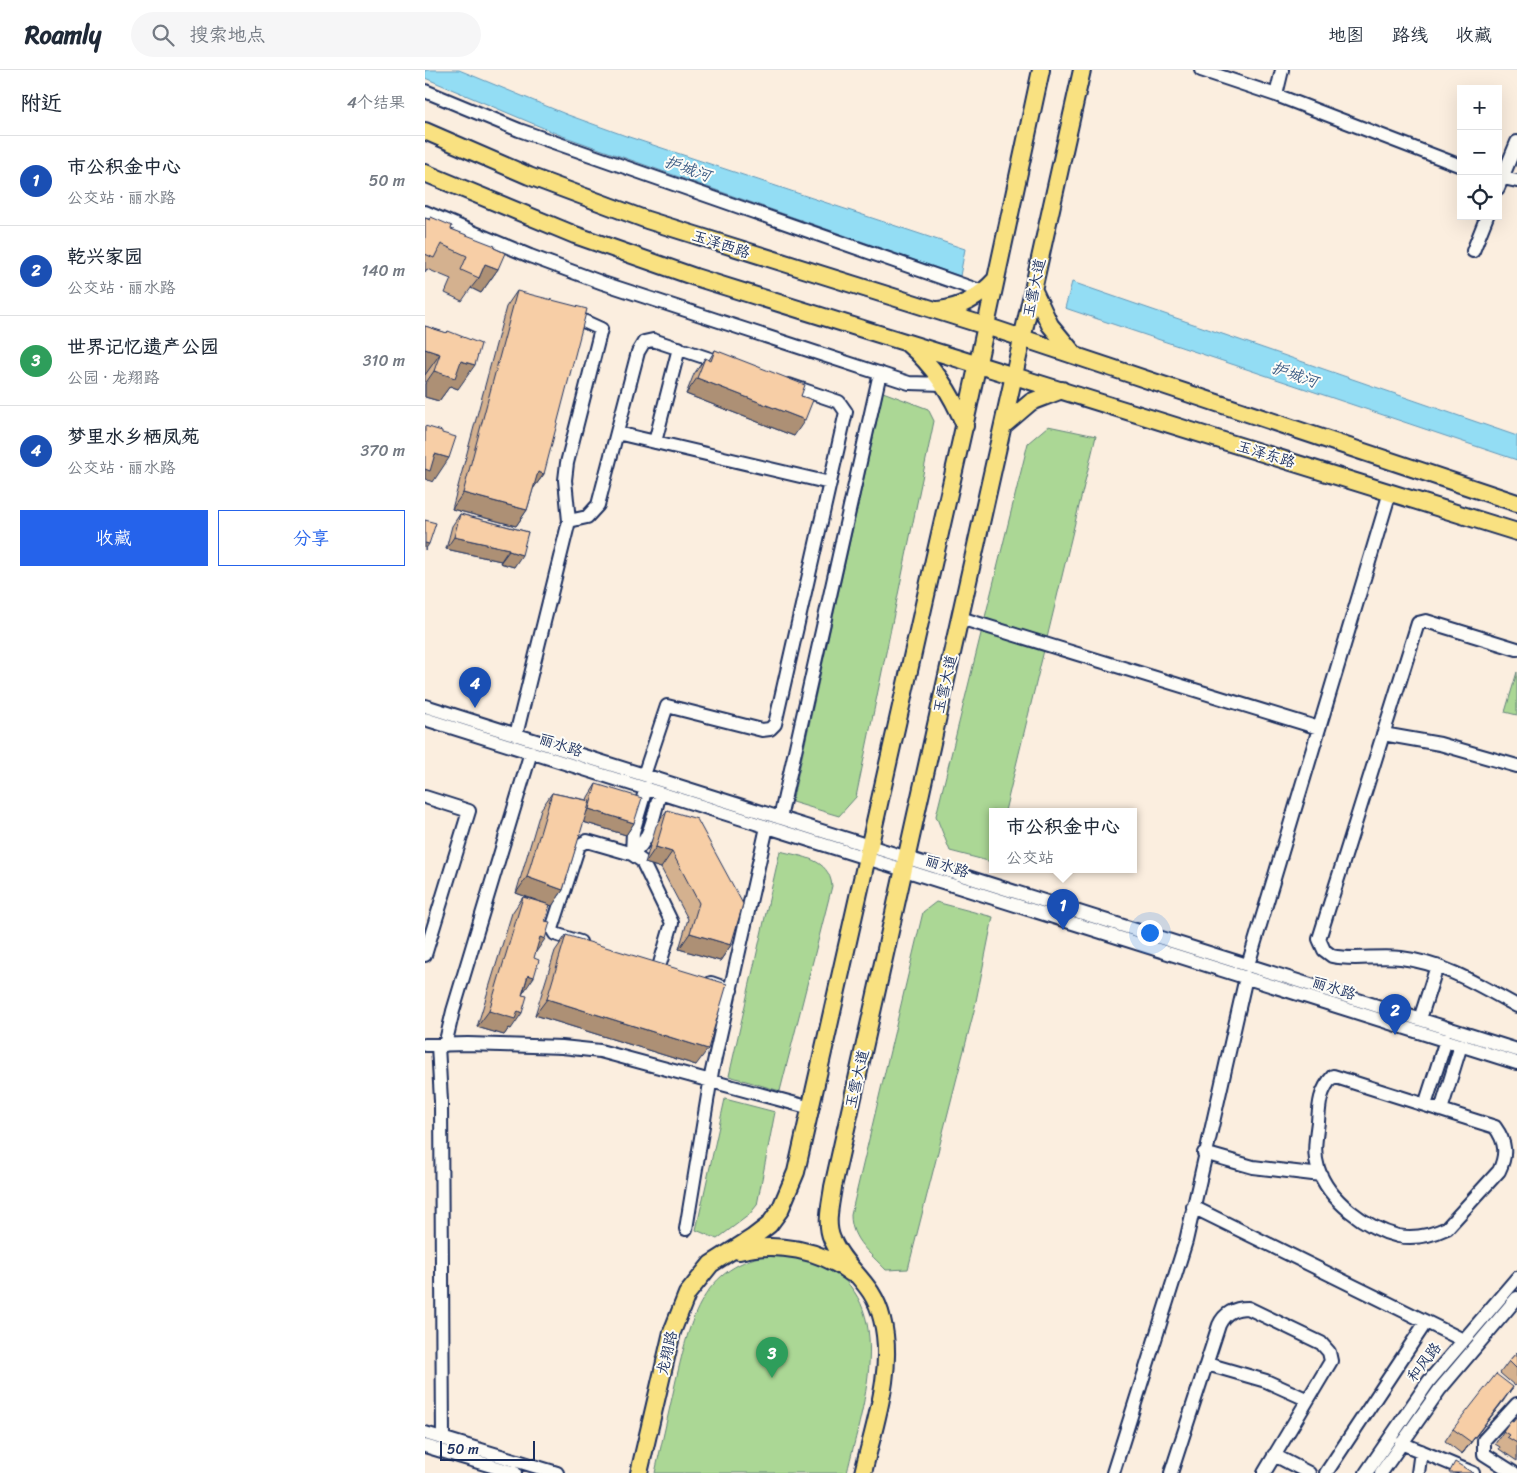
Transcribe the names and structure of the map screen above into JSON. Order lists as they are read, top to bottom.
{
  "streets": {
    "main road": [
      "玉泽西路",
      "玉雪大道",
      "玉泽东路",
      "龙翔路"
    ],
    "street": ["丽水路", "和风路"]
  },
  "crossings": [
    ["玉泽西路", "玉雪大道"],
    ["玉雪大道", "玉泽东路"],
    ["玉雪大道", "丽水路"]
  ],
  "water": ["护城河"],
  "scale_bar": "50 m",
  "page": {
    "header": "Roamly",
    "search": "搜索地点",
    "nav": ["地图", "路线", "收藏"],
    "heading": ["附近", "4个结果"],
    "map_buttons": ["+", "−"],
    "list": [
      {
        "mark": "1",
        "name": "市公积金中心",
        "note": "公交站 · 丽水路",
        "value": "50 m"
      },
      {
        "mark": "2",
        "name": "乾兴家园",
        "note": "公交站 · 丽水路",
        "value": "140 m"
      },
      {
        "mark": "3",
        "name": "世界记忆遗产公园",
        "note": "公园 · 龙翔路",
        "value": "310 m"
      },
      {
        "mark": "4",
        "name": "梦里水乡栖凤苑",
        "note": "公交站 · 丽水路",
        "value": "370 m"
      }
    ],
    "buttons": ["收藏", "分享"],
    "pins": [
      "4",
      "1",
      "2",
      "3"
    ],
    "popup": ["市公积金中心", "公交站"],
    "scale": "50 m"
  }
}
